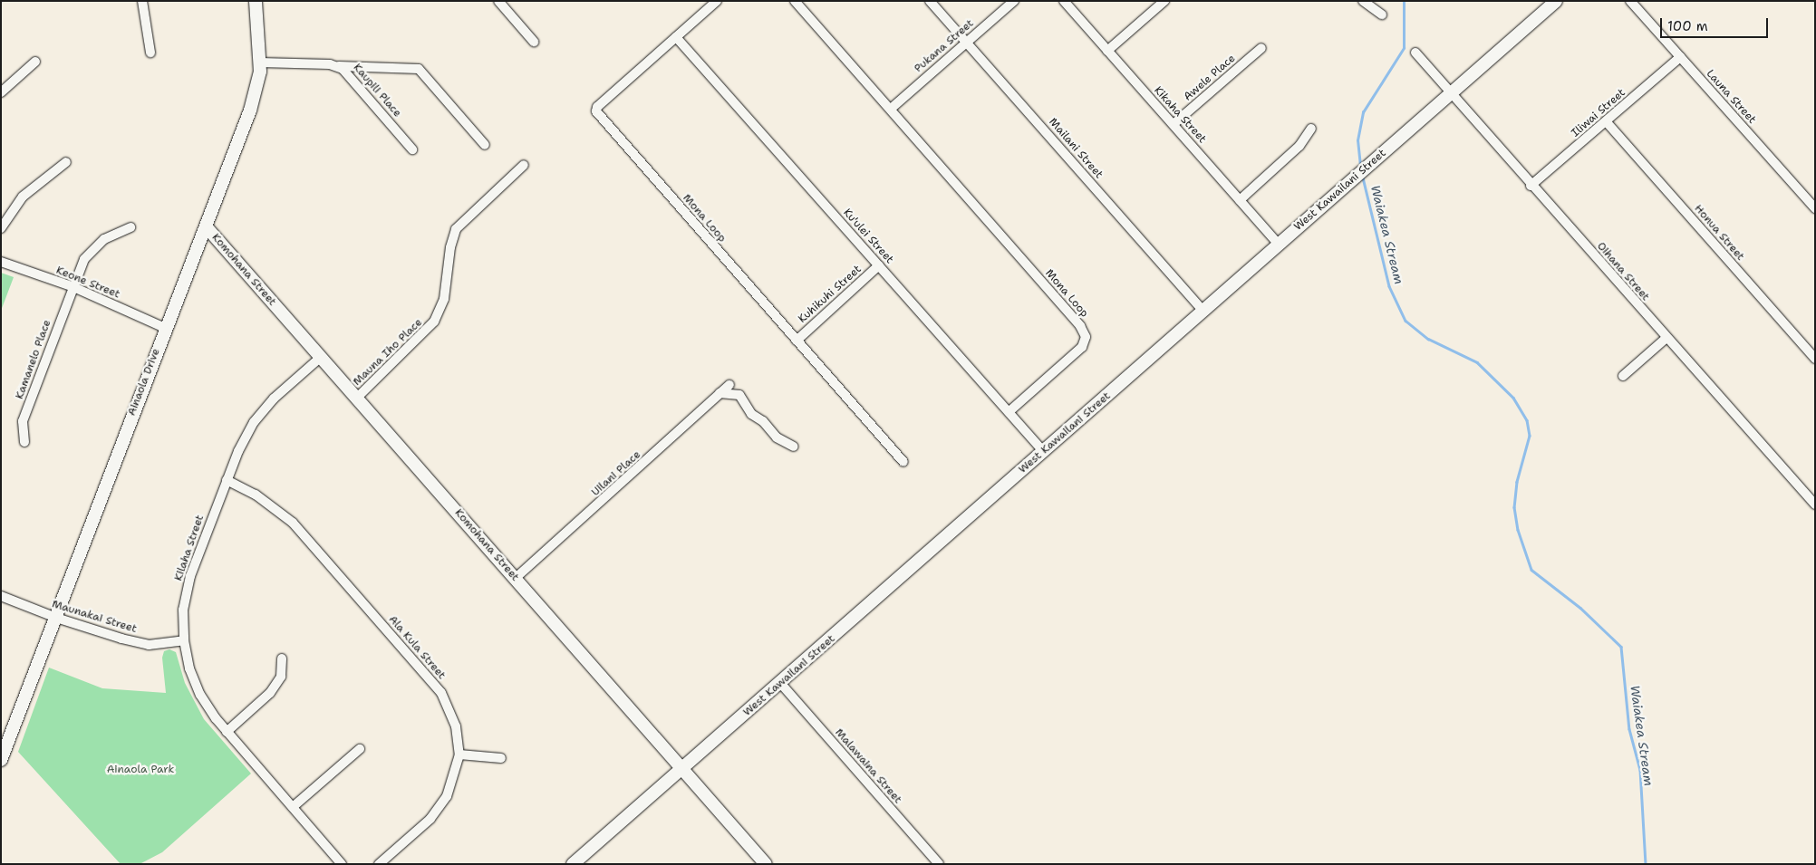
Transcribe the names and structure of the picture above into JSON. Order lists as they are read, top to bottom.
{
  "streets": {
    "street": [
      "Pukana Street",
      "Awele Place",
      "Kaupili Place",
      "Launa Street",
      "Iliwai Street",
      "Kikaha Street",
      "Mailani Street",
      "West Kawailani Street",
      "Mona Loop",
      "Honua Street",
      "Ku'ulei Street",
      "Komohana Street",
      "Oihana Street",
      "Keone Street",
      "Kuhikuhi Street",
      "Mauna Iho Place",
      "Kamanelo Place",
      "Ainaola Drive",
      "Uilani Place",
      "Kilaha Street",
      "Maunakai Street",
      "Ala Kula Street",
      "Malawaina Street"
    ]
  },
  "crossings": [
    ["Pukana Street", "Mailani Street"],
    ["Pukana Street", "Mona Loop"],
    ["Awele Place", "Kikaha Street"],
    ["Kaupili Place", "Ainaola Drive"],
    ["Launa Street", "Iliwai Street"],
    ["Iliwai Street", "Honua Street"],
    ["Iliwai Street", "Oihana Street"],
    ["Kikaha Street", "West Kawailani Street"],
    ["Mailani Street", "West Kawailani Street"],
    ["West Kawailani Street", "Ku'ulei Street"],
    ["West Kawailani Street", "Komohana Street"],
    ["West Kawailani Street", "Oihana Street"],
    ["West Kawailani Street", "Malawaina Street"],
    ["Mona Loop", "Ku'ulei Street"],
    ["Mona Loop", "Kuhikuhi Street"],
    ["Ku'ulei Street", "Kuhikuhi Street"],
    ["Komohana Street", "Mauna Iho Place"],
    ["Komohana Street", "Ainaola Drive"],
    ["Komohana Street", "Uilani Place"],
    ["Komohana Street", "Kilaha Street"],
    ["Keone Street", "Kamanelo Place"],
    ["Keone Street", "Ainaola Drive"],
    ["Ainaola Drive", "Maunakai Street"],
    ["Kilaha Street", "Maunakai Street"],
    ["Kilaha Street", "Ala Kula Street"]
  ],
  "water": ["Waiakea Stream"],
  "parks": ["Ainaola Park"],
  "scale_bar": "100 m"
}
